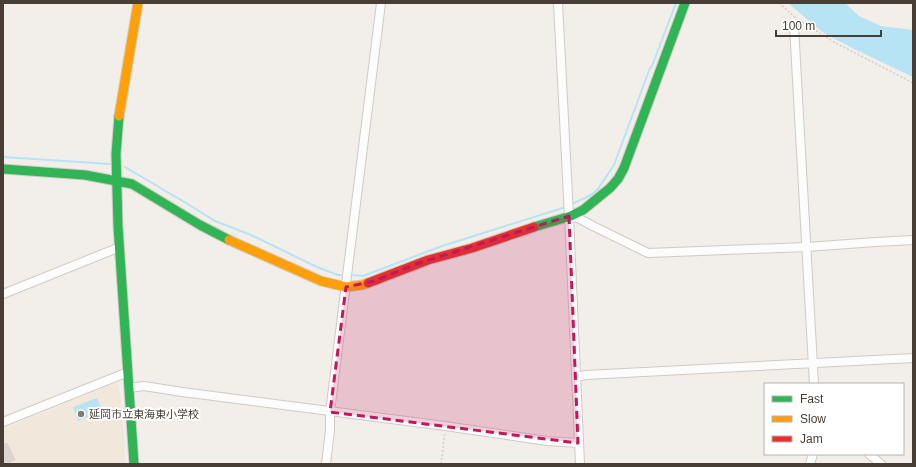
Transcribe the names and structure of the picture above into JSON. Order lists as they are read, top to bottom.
{
  "places": ["延岡市立東海東小学校"],
  "legend": ["Fast", "Slow", "Jam"],
  "scale_bar": "100 m"
}
